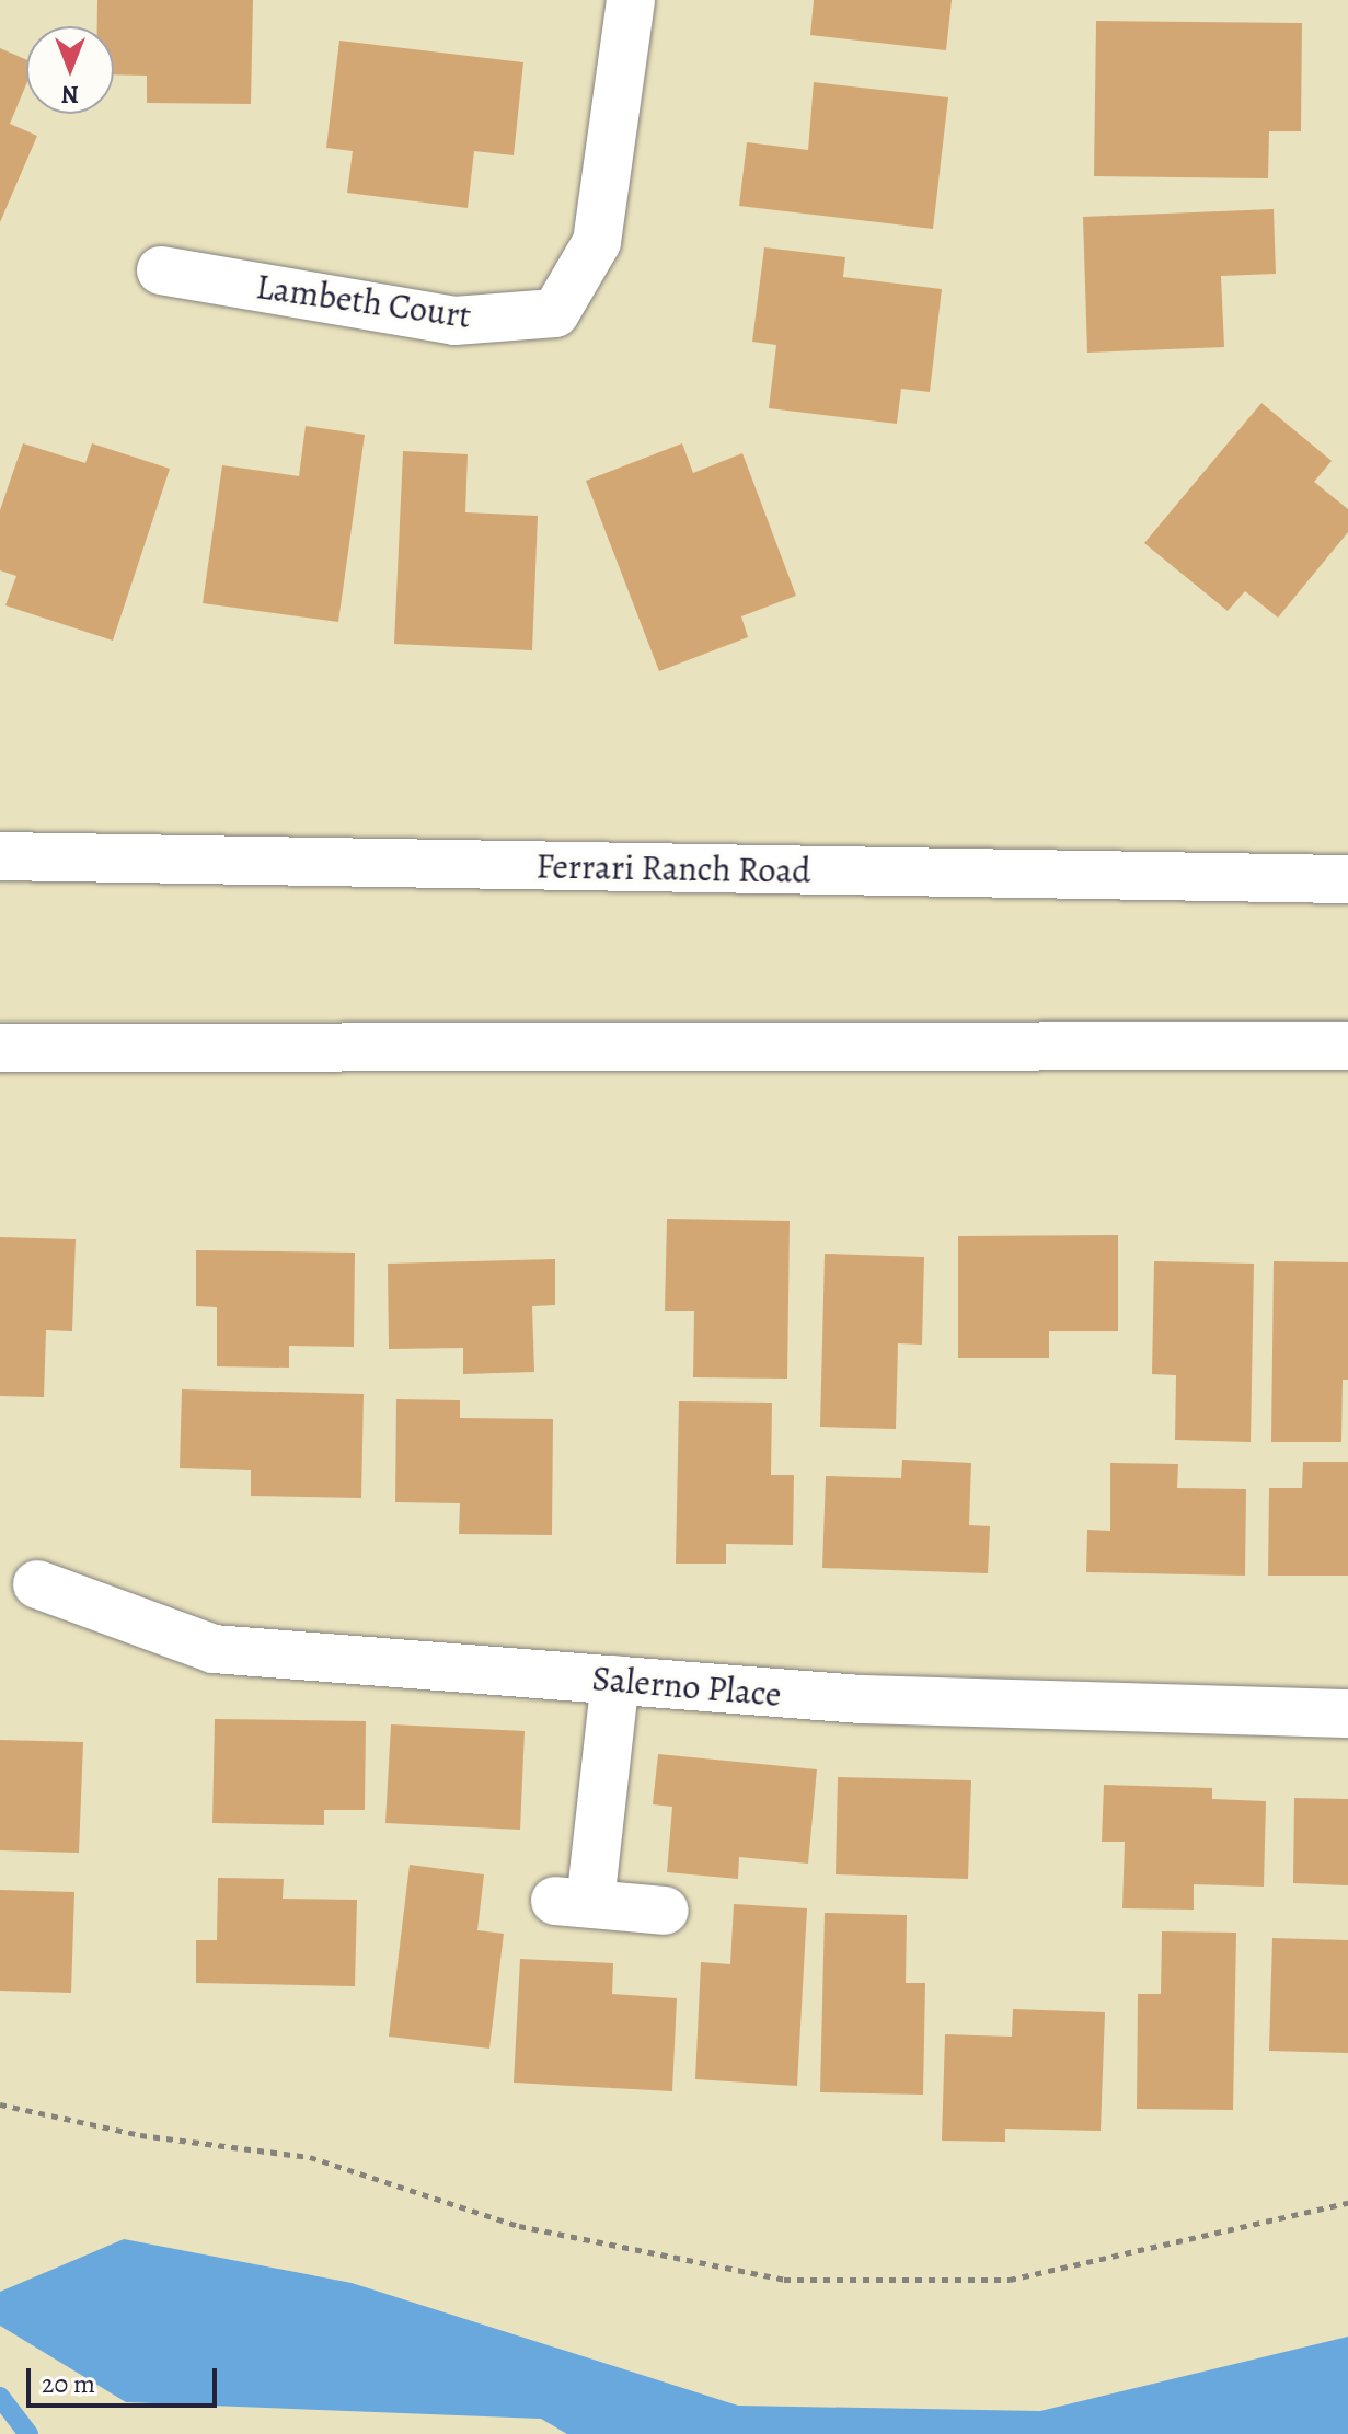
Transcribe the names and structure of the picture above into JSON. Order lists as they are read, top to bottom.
{
  "streets": {
    "street": ["Lambeth Court", "Ferrari Ranch Road", "Salerno Place"]
  },
  "scale_bar": "20 m",
  "north": "bottom"
}
